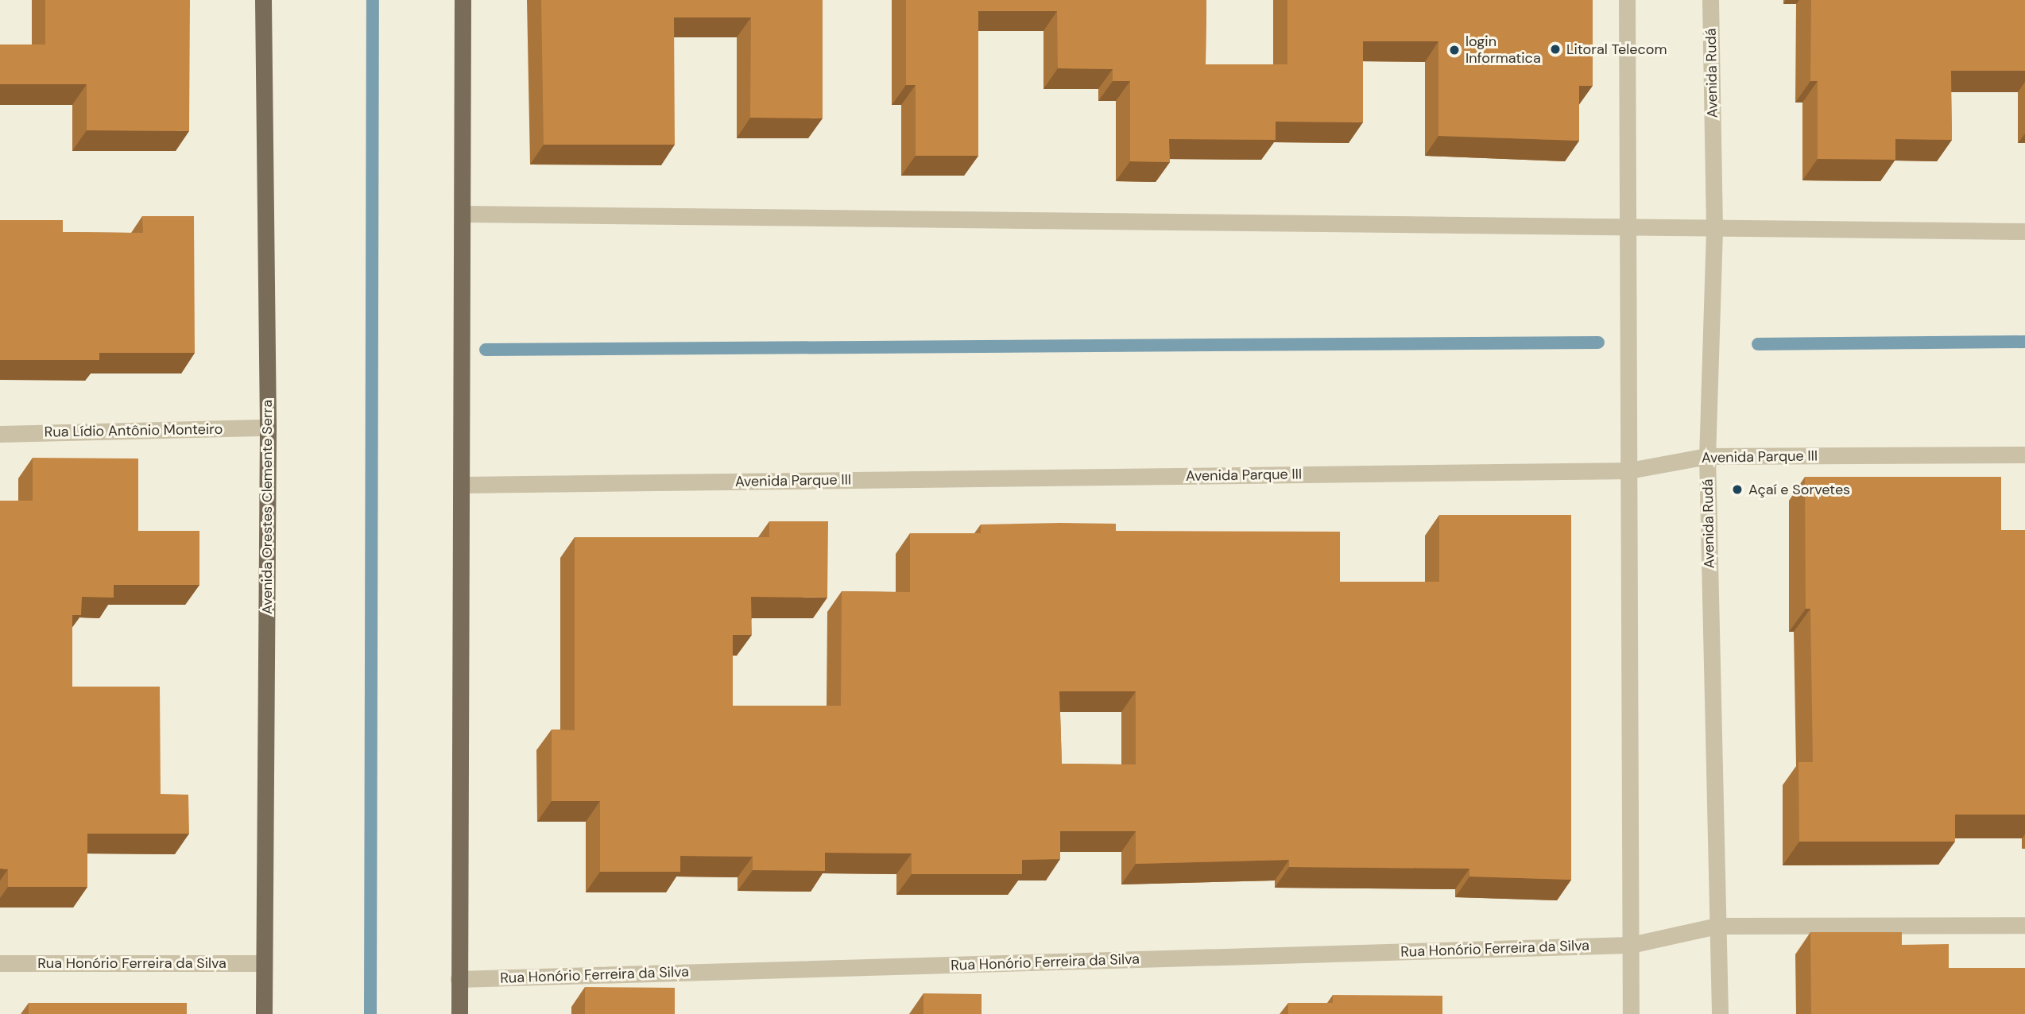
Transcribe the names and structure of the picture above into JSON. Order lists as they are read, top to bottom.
{
  "streets": {
    "main road": ["Avenida Orestes Clemente Serra"],
    "street": [
      "Avenida Rudá",
      "Rua Lídio Antônio Monteiro",
      "Avenida Parque III",
      "Rua Honório Ferreira da Silva"
    ]
  },
  "crossings": [
    ["Avenida Rudá", "Avenida Parque III"],
    ["Avenida Rudá", "Rua Honório Ferreira da Silva"],
    ["Rua Lídio Antônio Monteiro", "Avenida Orestes Clemente Serra"],
    ["Avenida Orestes Clemente Serra", "Rua Honório Ferreira da Silva"]
  ],
  "places": ["Litoral Telecom", "login Informatica", "Açaí e Sorvetes"]
}
